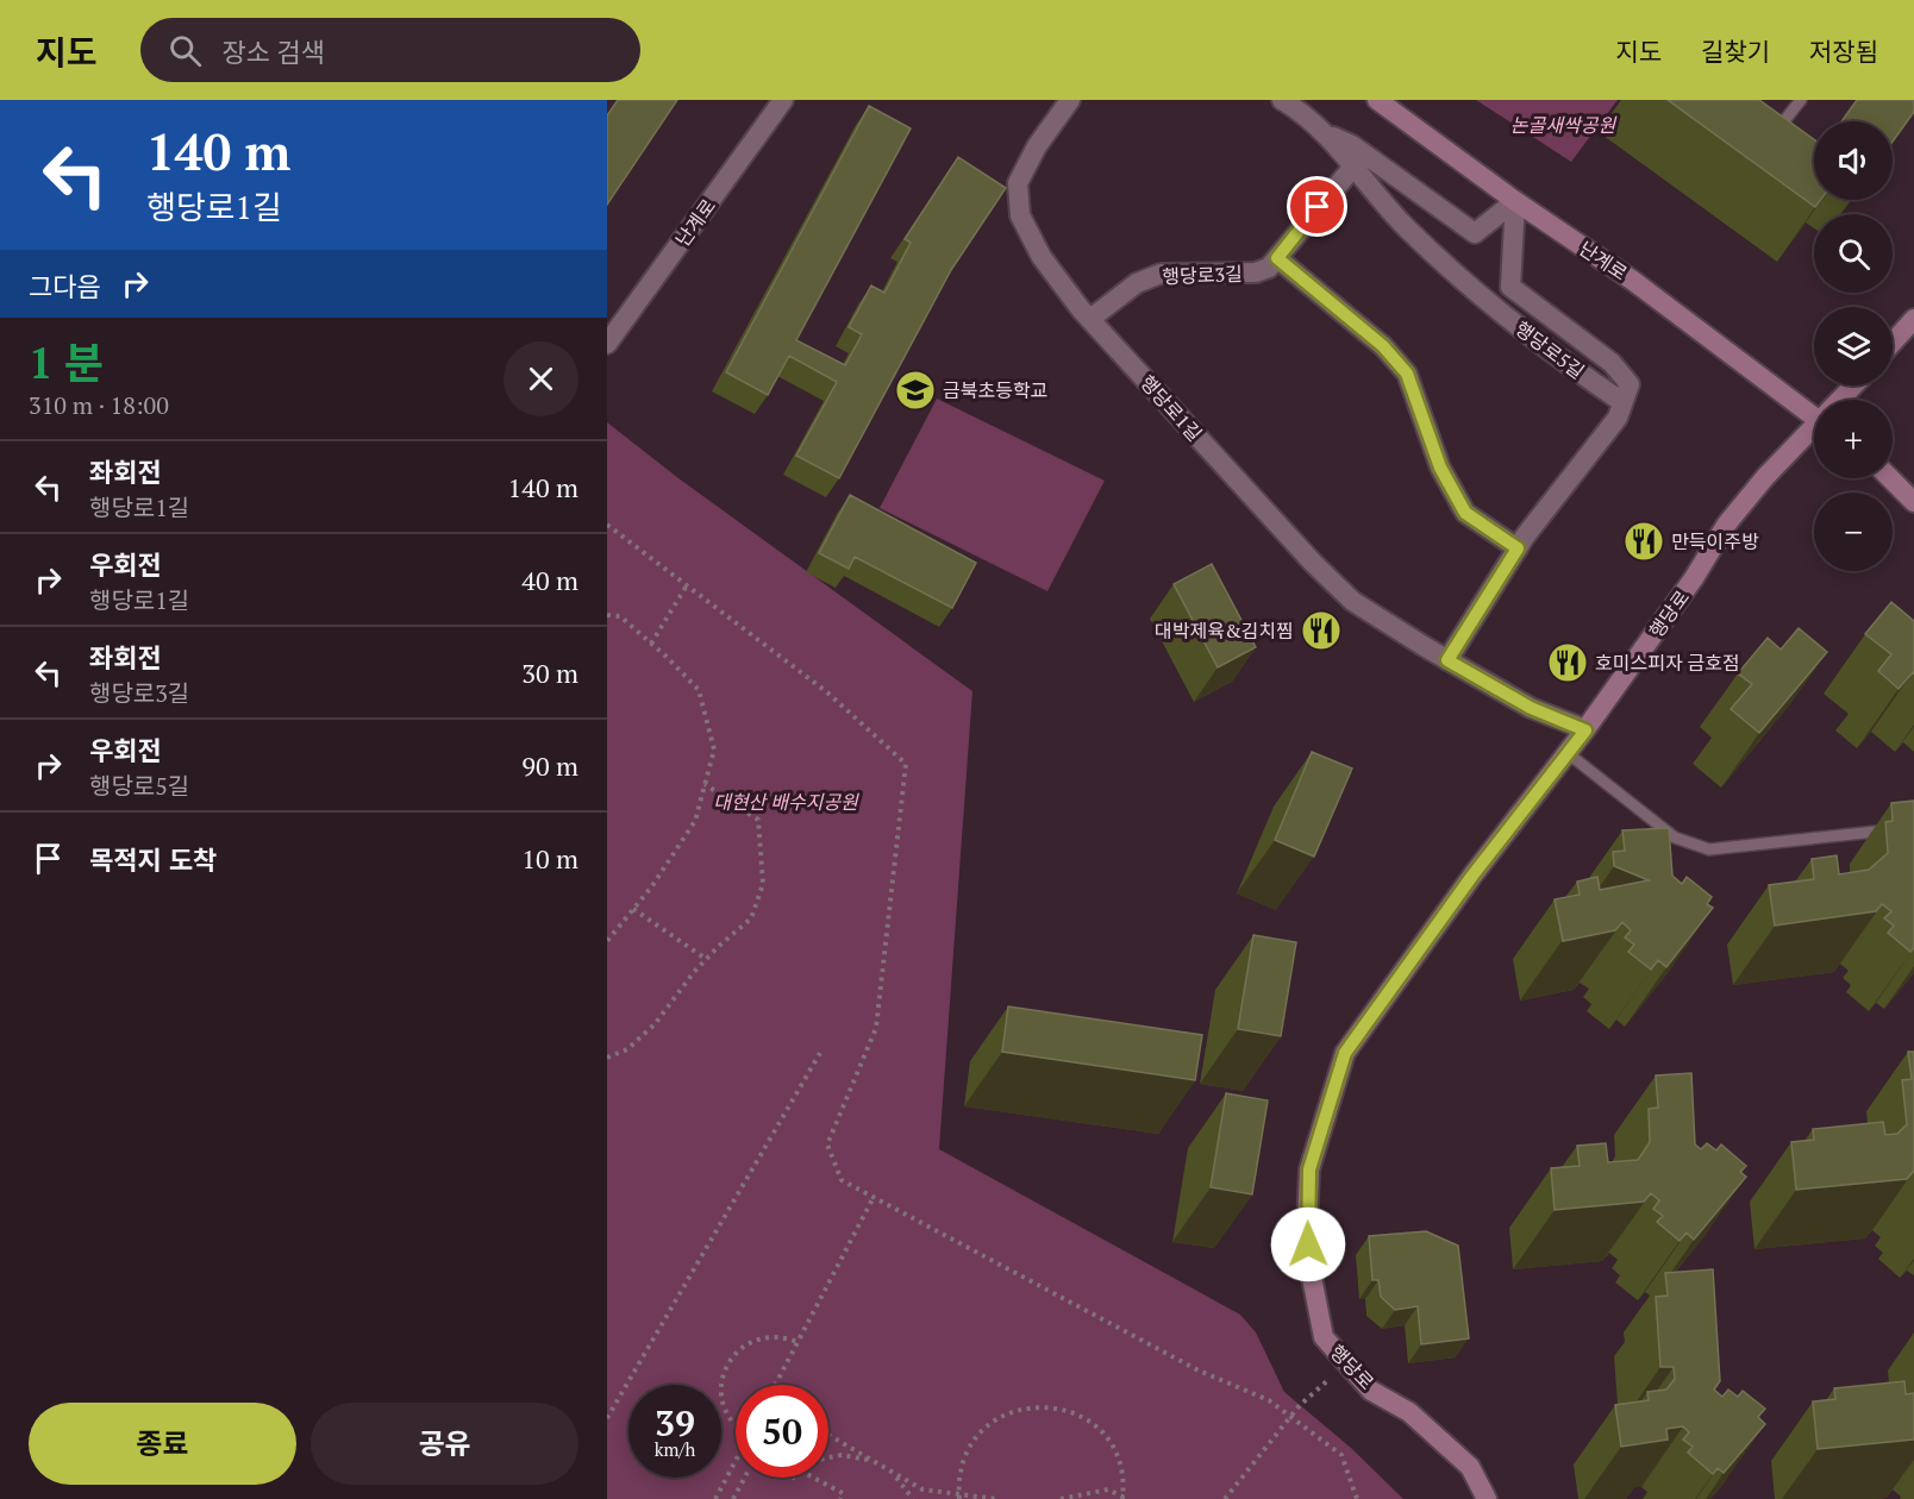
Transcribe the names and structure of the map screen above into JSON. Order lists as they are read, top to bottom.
{
  "streets": {
    "main road": ["난계로", "행당로"],
    "street": ["행당로3길", "행당로5길", "행당로1길"]
  },
  "crossings": [
    ["행당로3길", "행당로1길"],
    ["행당로1길", "행당로"]
  ],
  "parks": ["논골새싹공원", "대현산 배수지공원"],
  "places": {
    "school or university": ["금북초등학교"],
    "restaurant": ["만득이주방", "대박제육&김치찜", "호미스피자 금호점"]
  },
  "page": {
    "header": "지도",
    "search": "장소 검색",
    "nav": ["지도", "길찾기", "저장됨"],
    "turn": ["140 m", "행당로1길"],
    "map_buttons": ["+", "−"],
    "then": "그다음",
    "heading": ["1 분", "310 m · 18:00"],
    "list": [
      {
        "name": "좌회전",
        "note": "행당로1길",
        "value": "140 m"
      },
      {
        "name": "우회전",
        "note": "행당로1길",
        "value": "40 m"
      },
      {
        "name": "좌회전",
        "note": "행당로3길",
        "value": "30 m"
      },
      {
        "name": "우회전",
        "note": "행당로5길",
        "value": "90 m"
      },
      {
        "name": "목적지 도착",
        "value": "10 m"
      }
    ],
    "speed": "39 km/h",
    "limit": "50",
    "buttons": ["종료", "공유"]
  }
}
